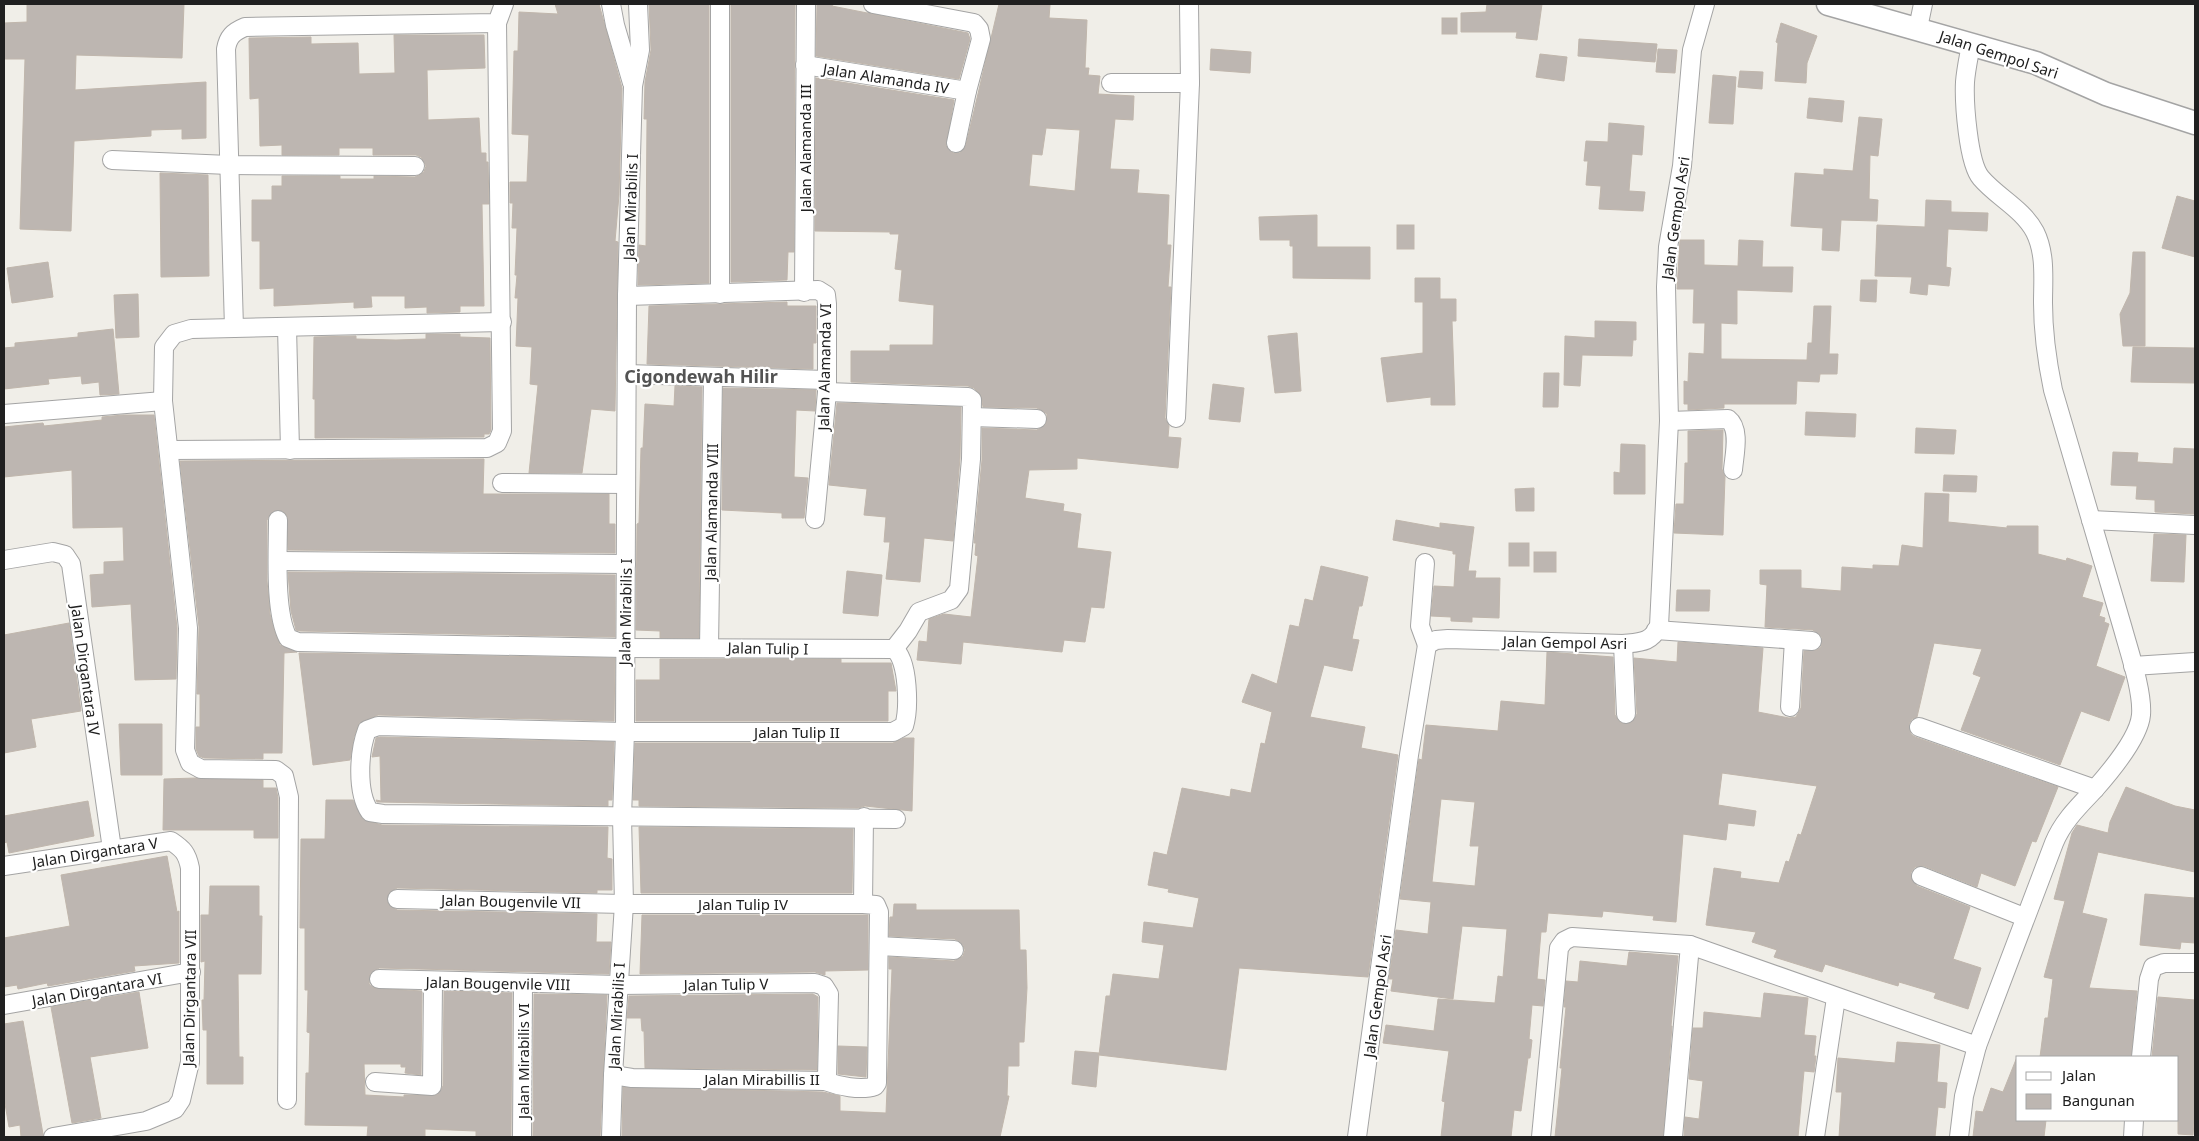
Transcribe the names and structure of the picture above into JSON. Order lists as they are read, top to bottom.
{
  "streets": {
    "street": [
      "Jalan Gempol Sari",
      "Jalan Alamanda IV",
      "Jalan Alamanda III",
      "Jalan Mirabilis I",
      "Jalan Gempol Asri",
      "Jalan Alamanda VI",
      "Jalan Alamanda VIII",
      "Jalan Tulip I",
      "Jalan Dirgantara IV",
      "Jalan Tulip II",
      "Jalan Dirgantara V",
      "Jalan Bougenvile VII",
      "Jalan Tulip IV",
      "Jalan Bougenvile VIII",
      "Jalan Tulip V",
      "Jalan Dirgantara VI",
      "Jalan Dirgantara VII",
      "Jalan Mirabilis VI",
      "Jalan Mirabillis II"
    ]
  },
  "crossings": [
    ["Jalan Alamanda IV", "Jalan Alamanda III"],
    ["Jalan Alamanda III", "Jalan Alamanda VI"],
    ["Jalan Mirabilis I", "Jalan Alamanda VI"],
    ["Jalan Mirabilis I", "Jalan Tulip I"],
    ["Jalan Mirabilis I", "Jalan Tulip II"],
    ["Jalan Mirabilis I", "Jalan Bougenvile VII"],
    ["Jalan Mirabilis I", "Jalan Tulip IV"],
    ["Jalan Mirabilis I", "Jalan Bougenvile VIII"],
    ["Jalan Mirabilis I", "Jalan Tulip V"],
    ["Jalan Mirabilis I", "Jalan Mirabillis II"],
    ["Jalan Alamanda VIII", "Jalan Tulip I"],
    ["Jalan Tulip I", "Jalan Tulip II"],
    ["Jalan Dirgantara IV", "Jalan Dirgantara V"],
    ["Jalan Dirgantara V", "Jalan Dirgantara VII"],
    ["Jalan Bougenvile VII", "Jalan Tulip IV"],
    ["Jalan Bougenvile VIII", "Jalan Tulip V"],
    ["Jalan Bougenvile VIII", "Jalan Mirabilis VI"],
    ["Jalan Tulip V", "Jalan Mirabillis II"],
    ["Jalan Dirgantara VI", "Jalan Dirgantara VII"]
  ],
  "districts": ["Cigondewah Hilir"],
  "legend": ["Jalan", "Bangunan"]
}
